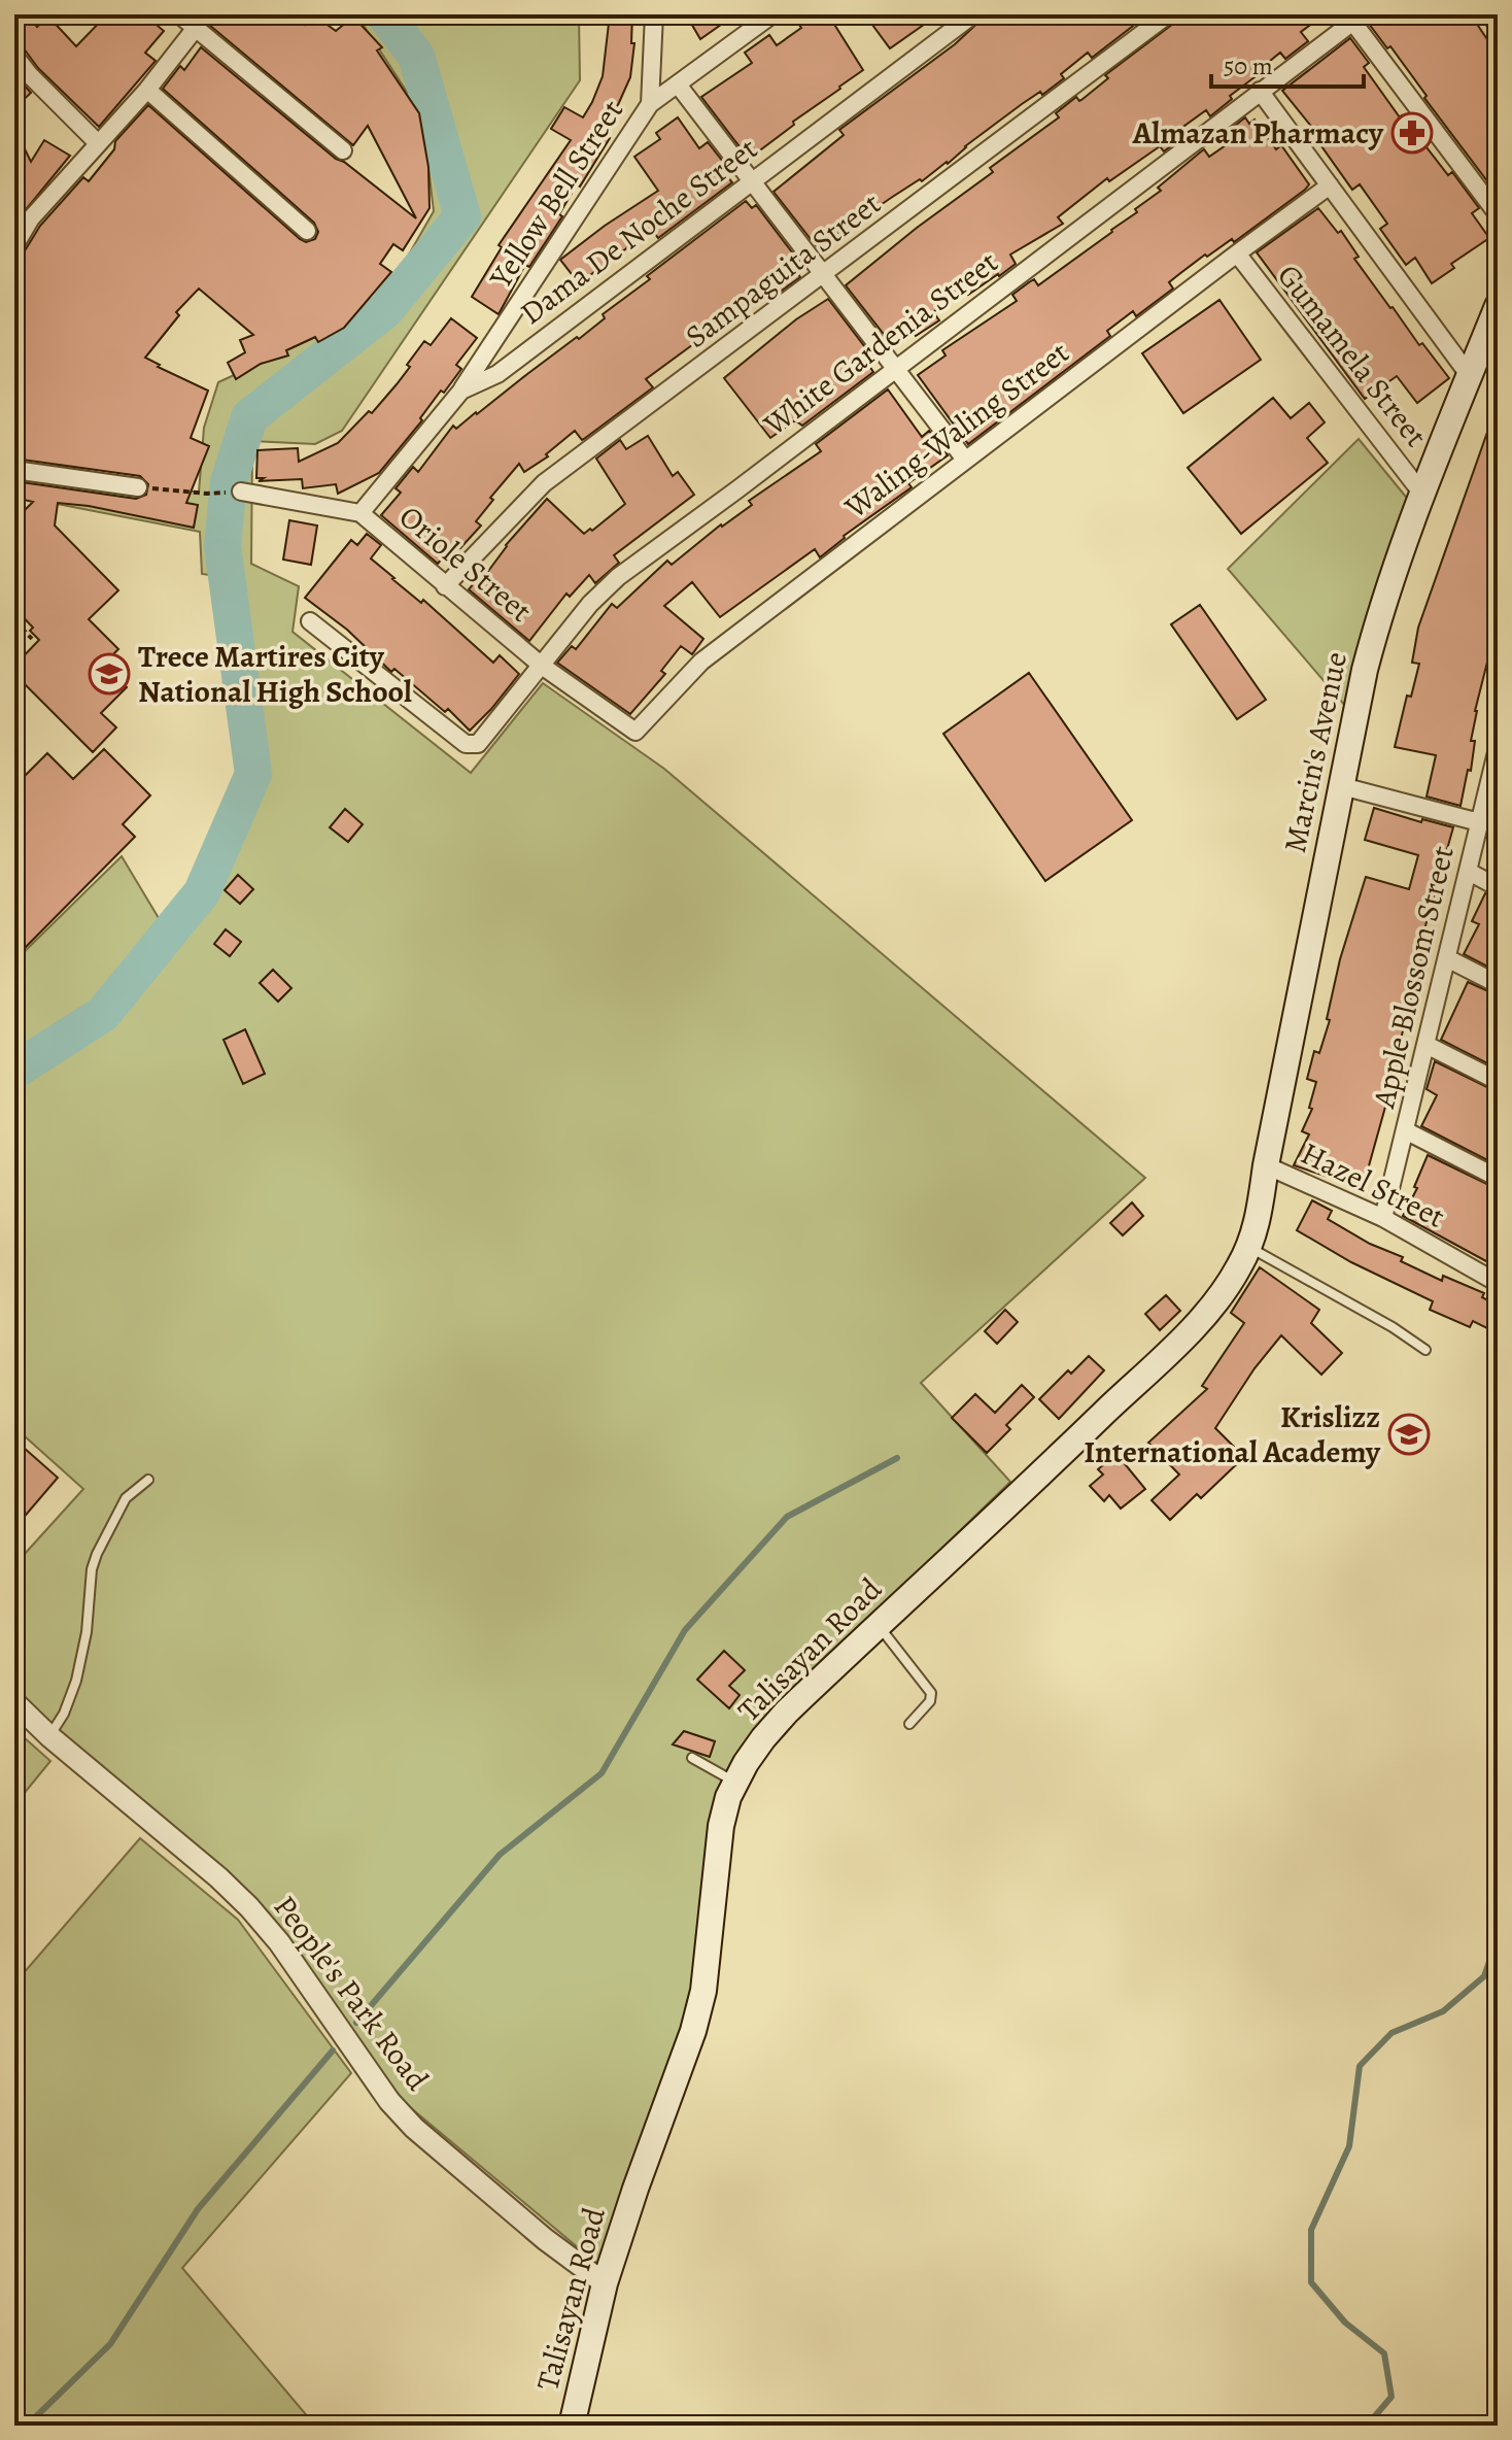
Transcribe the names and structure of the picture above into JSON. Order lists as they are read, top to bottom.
{
  "streets": {
    "main road": ["Marcin's Avenue", "Talisayan Road"],
    "street": [
      "Yellow Bell Street",
      "Dama De Noche Street",
      "Sampaguita Street",
      "White Gardenia Street",
      "Gumamela Street",
      "Waling-Waling Street",
      "Oriole Street",
      "Apple Blossom Street",
      "Hazel Street",
      "People's Park Road"
    ]
  },
  "crossings": [
    ["Yellow Bell Street", "Dama De Noche Street"],
    ["Dama De Noche Street", "Oriole Street"],
    ["Sampaguita Street", "Oriole Street"],
    ["White Gardenia Street", "Oriole Street"],
    ["Gumamela Street", "Waling-Waling Street"],
    ["Gumamela Street", "Marcin's Avenue"],
    ["Waling-Waling Street", "Oriole Street"],
    ["Marcin's Avenue", "Hazel Street"],
    ["Marcin's Avenue", "Talisayan Road"],
    ["Apple Blossom Street", "Hazel Street"],
    ["Talisayan Road", "People's Park Road"]
  ],
  "places": {
    "pharmacy": ["Almazan Pharmacy"],
    "school or university": ["Trece Martires City National High School", "Krislizz International Academy"]
  },
  "scale_bar": "50 m"
}
